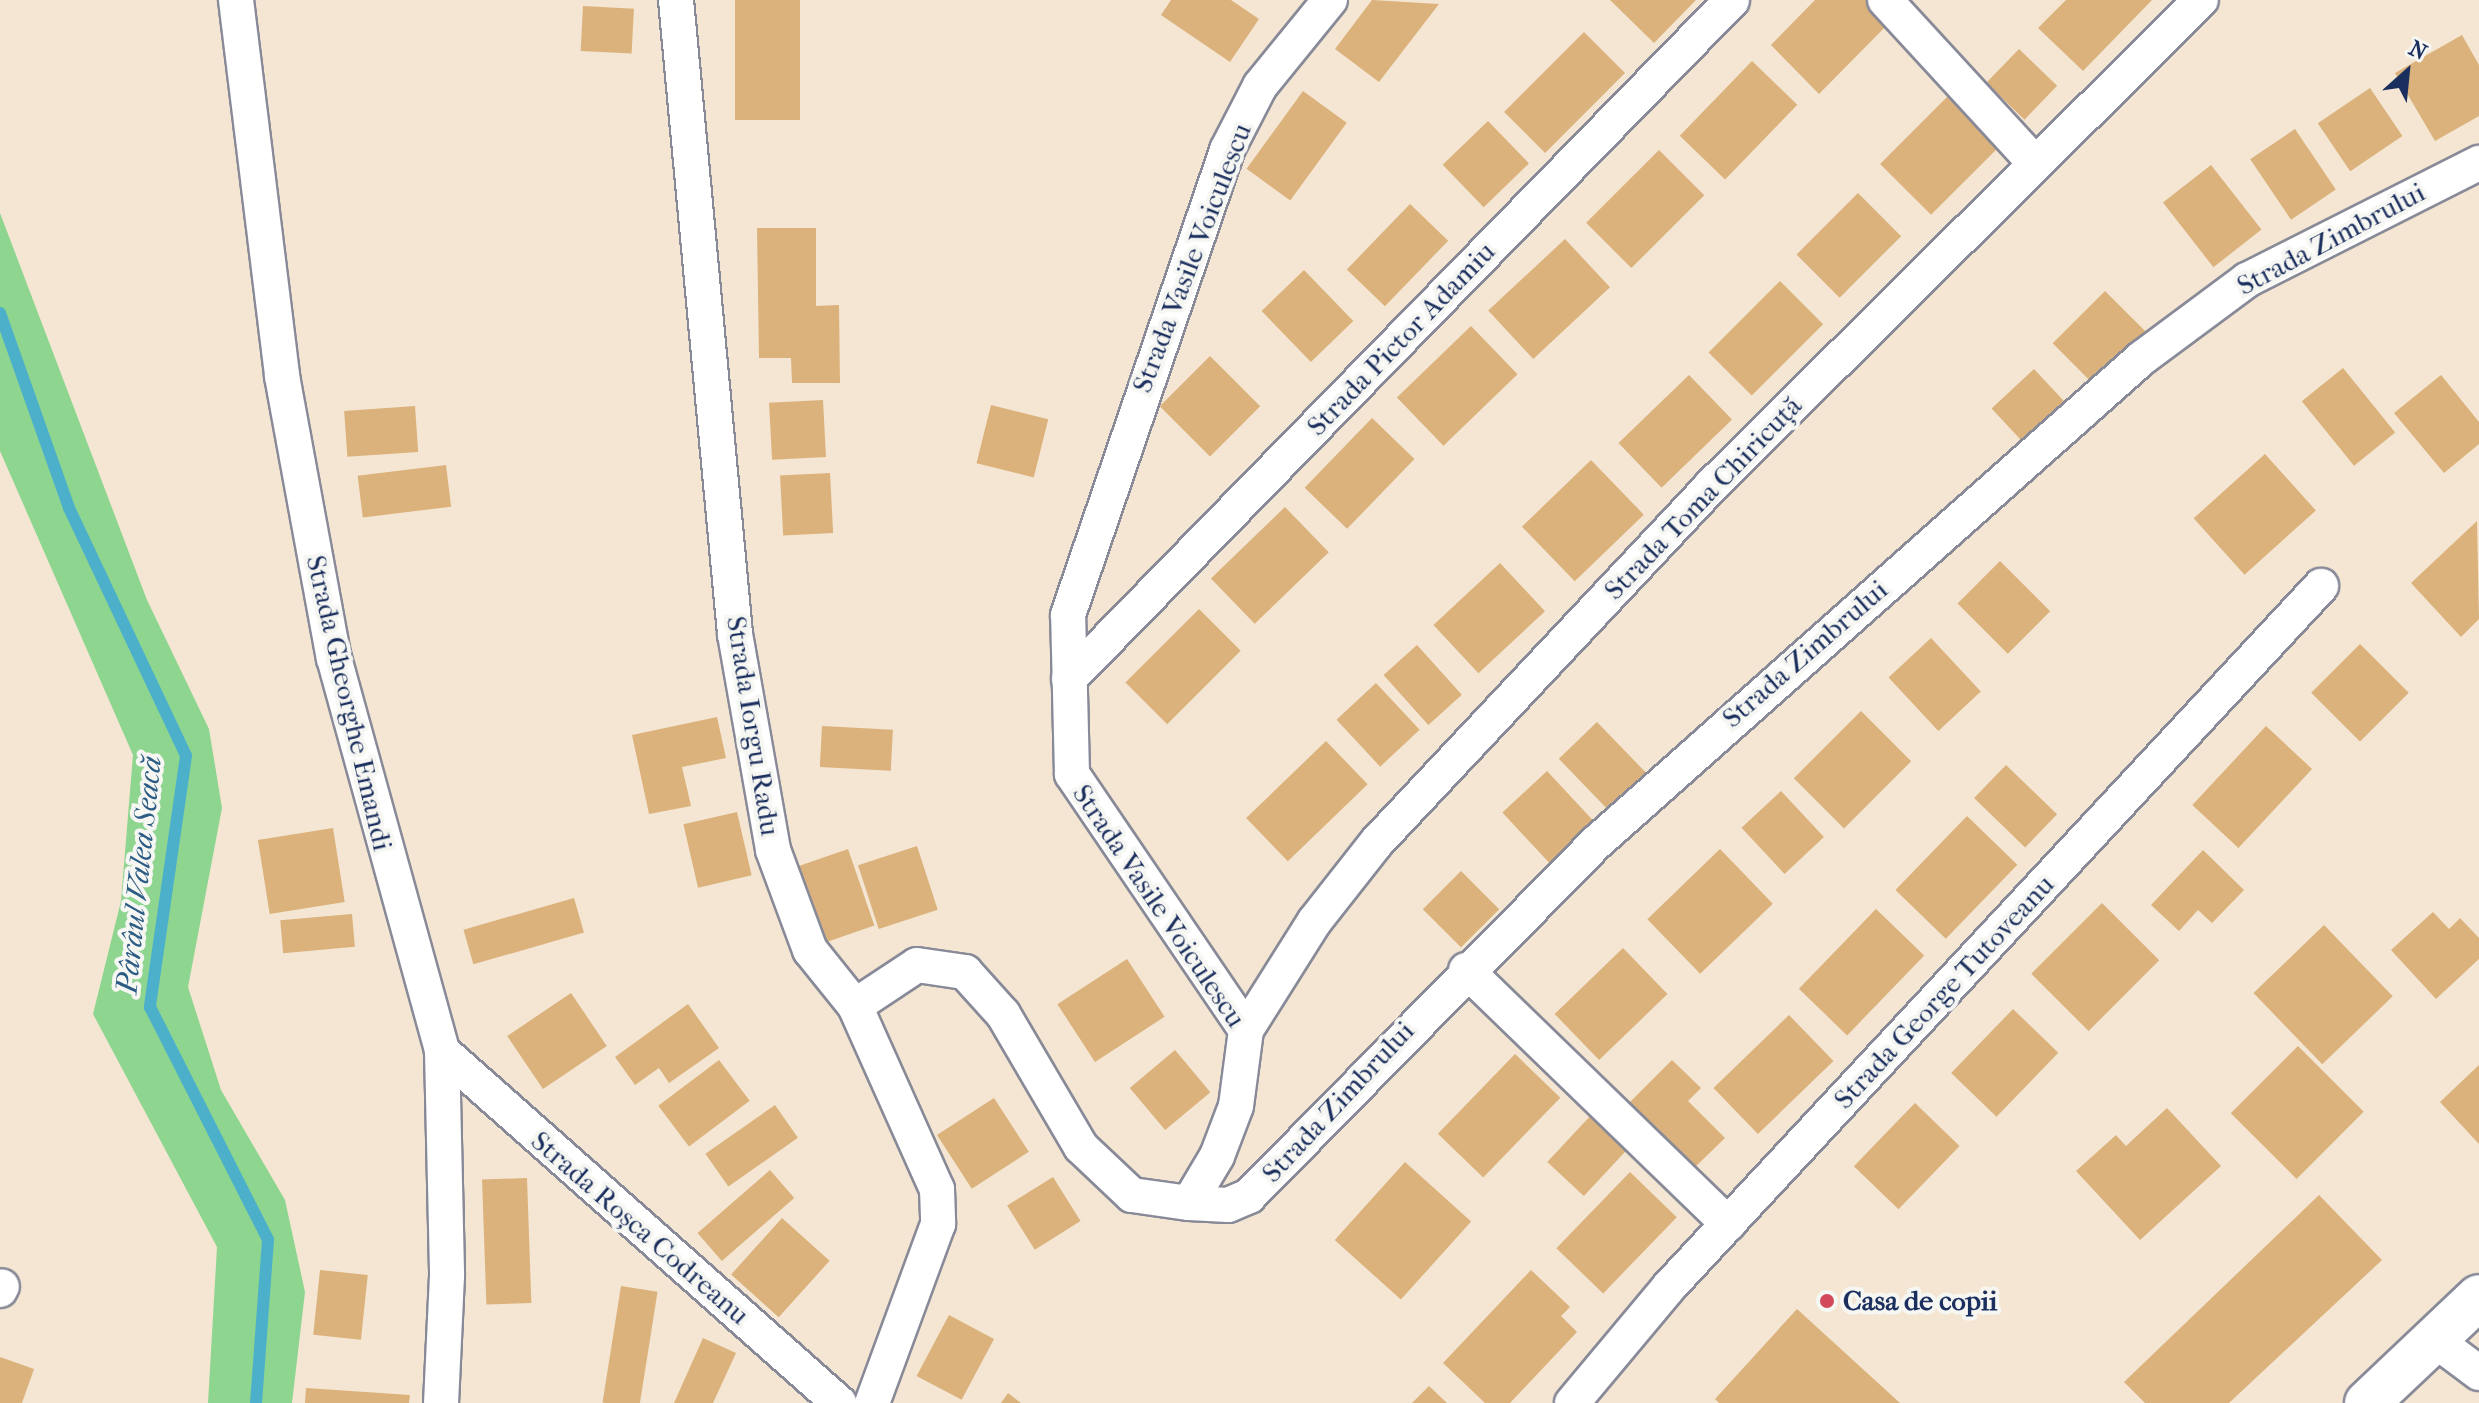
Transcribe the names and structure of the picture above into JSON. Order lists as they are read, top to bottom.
{
  "streets": {
    "street": [
      "Strada Zimbrului",
      "Strada Vasile Voiculescu",
      "Strada Pictor Adamiu",
      "Strada Toma Chiricuță",
      "Strada Gheorghe Emandi",
      "Strada Iorgu Radu",
      "Strada George Tutoveanu",
      "Strada Roșca Codreanu"
    ]
  },
  "crossings": [
    ["Strada Zimbrului", "Strada Vasile Voiculescu"],
    ["Strada Vasile Voiculescu", "Strada Pictor Adamiu"],
    ["Strada Vasile Voiculescu", "Strada Toma Chiricuță"],
    ["Strada Gheorghe Emandi", "Strada Roșca Codreanu"]
  ],
  "water": ["Pârâul Valea Seacă"],
  "places": ["Casa de copii"],
  "north": "top right"
}
